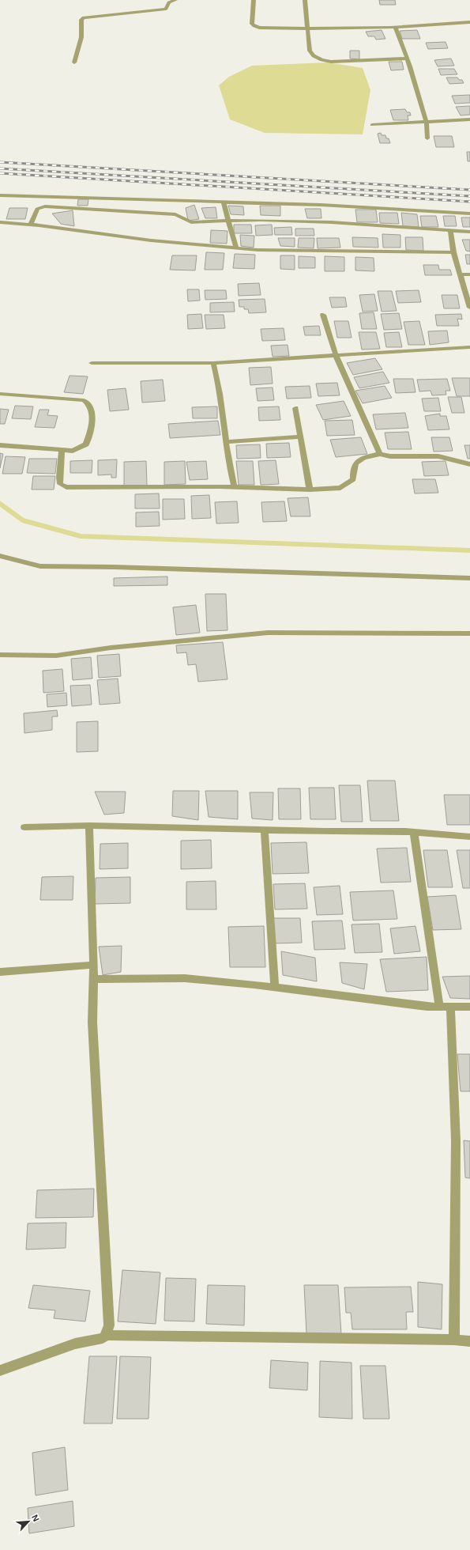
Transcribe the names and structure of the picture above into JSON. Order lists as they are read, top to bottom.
{
  "north": "top right"
}
